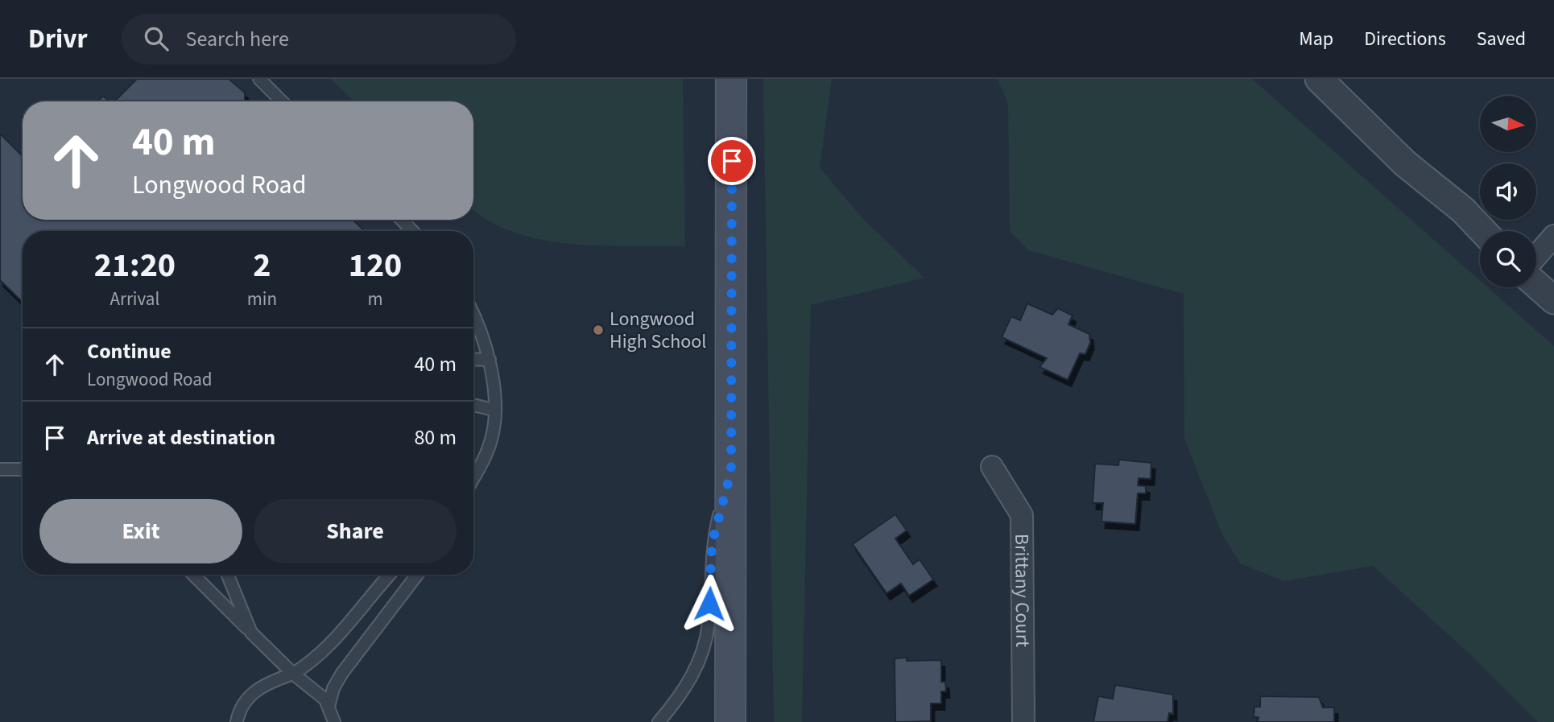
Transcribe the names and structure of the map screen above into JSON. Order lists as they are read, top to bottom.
{
  "streets": {
    "street": ["Brittany Court"]
  },
  "places": ["Longwood High School"],
  "north": "right",
  "page": {
    "header": "Drivr",
    "search": "Search here",
    "nav": ["Map", "Directions", "Saved"],
    "turn": ["40 m", "Longwood Road"],
    "eta": [
      "21:20",
      "Arrival",
      "2",
      "min",
      "120",
      "m"
    ],
    "list": [
      {
        "name": "Continue",
        "note": "Longwood Road",
        "value": "40 m"
      },
      {
        "name": "Arrive at destination",
        "value": "80 m"
      }
    ],
    "buttons": ["Exit", "Share"]
  }
}
